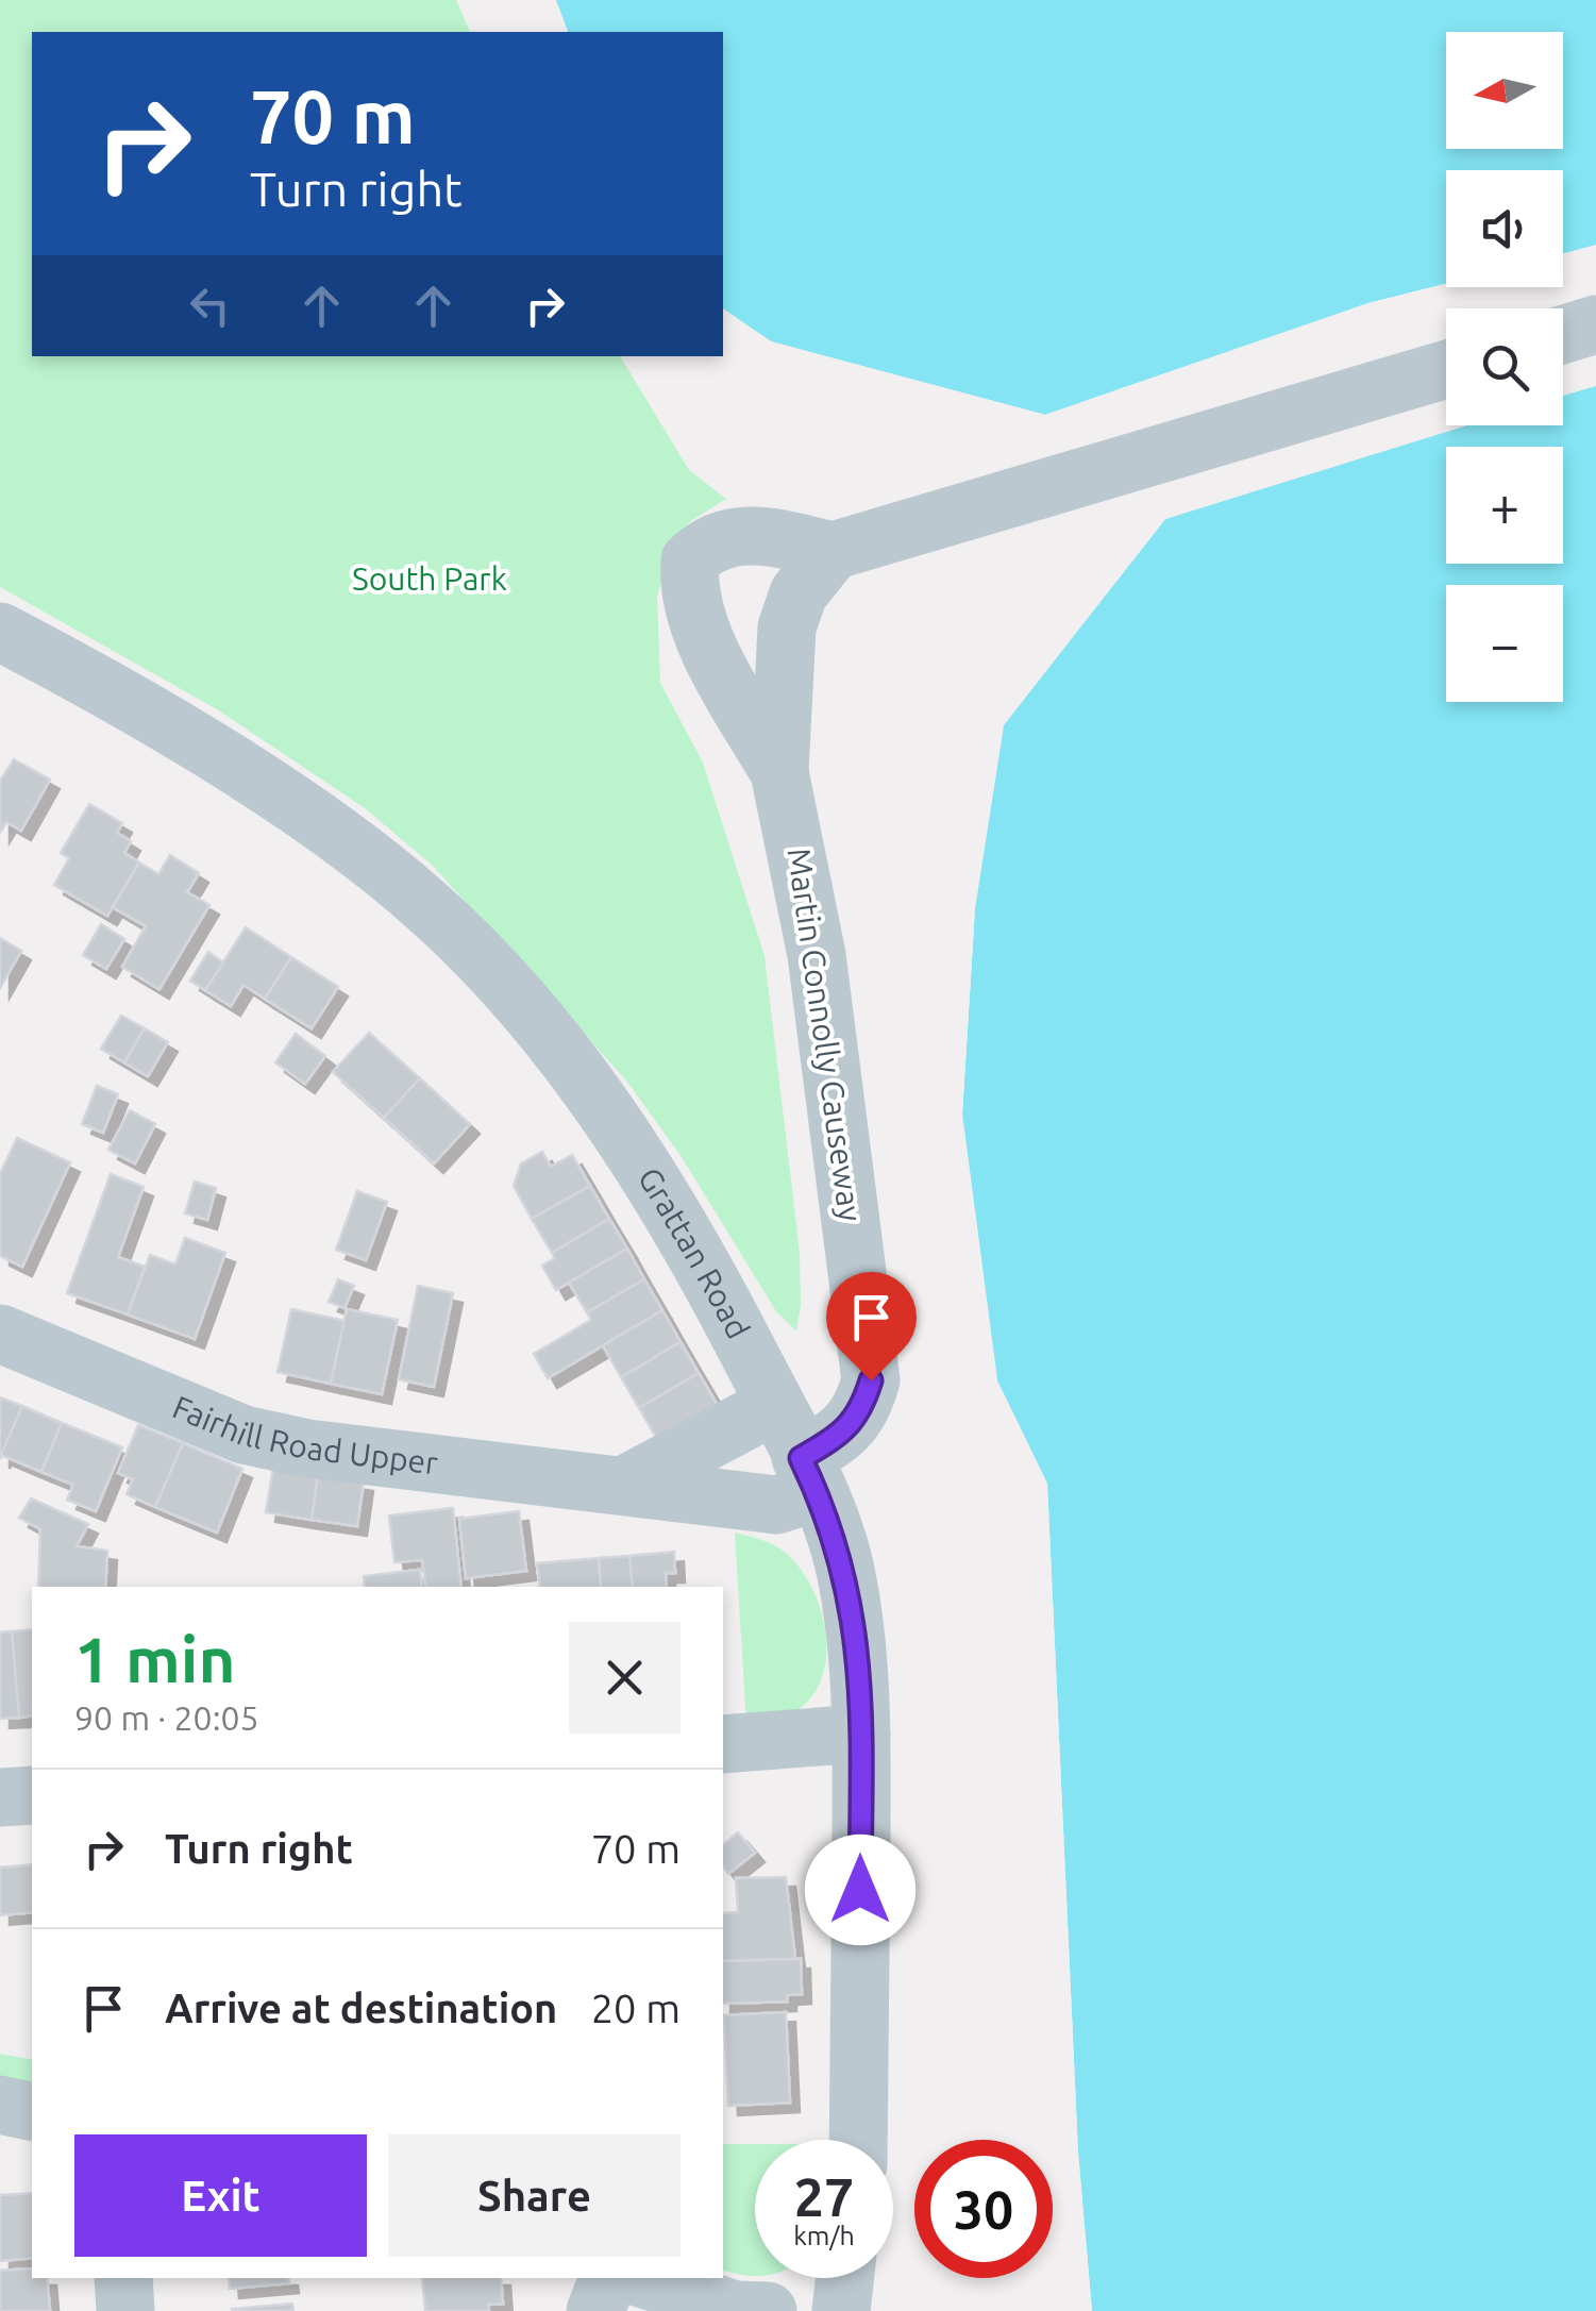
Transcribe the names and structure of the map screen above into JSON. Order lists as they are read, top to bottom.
{
  "streets": {
    "street": ["Martin Connolly Causeway", "Grattan Road", "Fairhill Road Upper"]
  },
  "crossings": [
    ["Martin Connolly Causeway", "Grattan Road"],
    ["Martin Connolly Causeway", "Fairhill Road Upper"],
    ["Grattan Road", "Fairhill Road Upper"]
  ],
  "parks": ["South Park"],
  "north": "left",
  "page": {
    "map_buttons": ["+", "−"],
    "turn": ["70 m", "Turn right"],
    "heading": ["1 min", "90 m · 20:05"],
    "list": [
      {
        "name": "Turn right",
        "value": "70 m"
      },
      {
        "name": "Arrive at destination",
        "value": "20 m"
      }
    ],
    "buttons": ["Exit", "Share"],
    "speed": "27 km/h",
    "limit": "30"
  }
}
